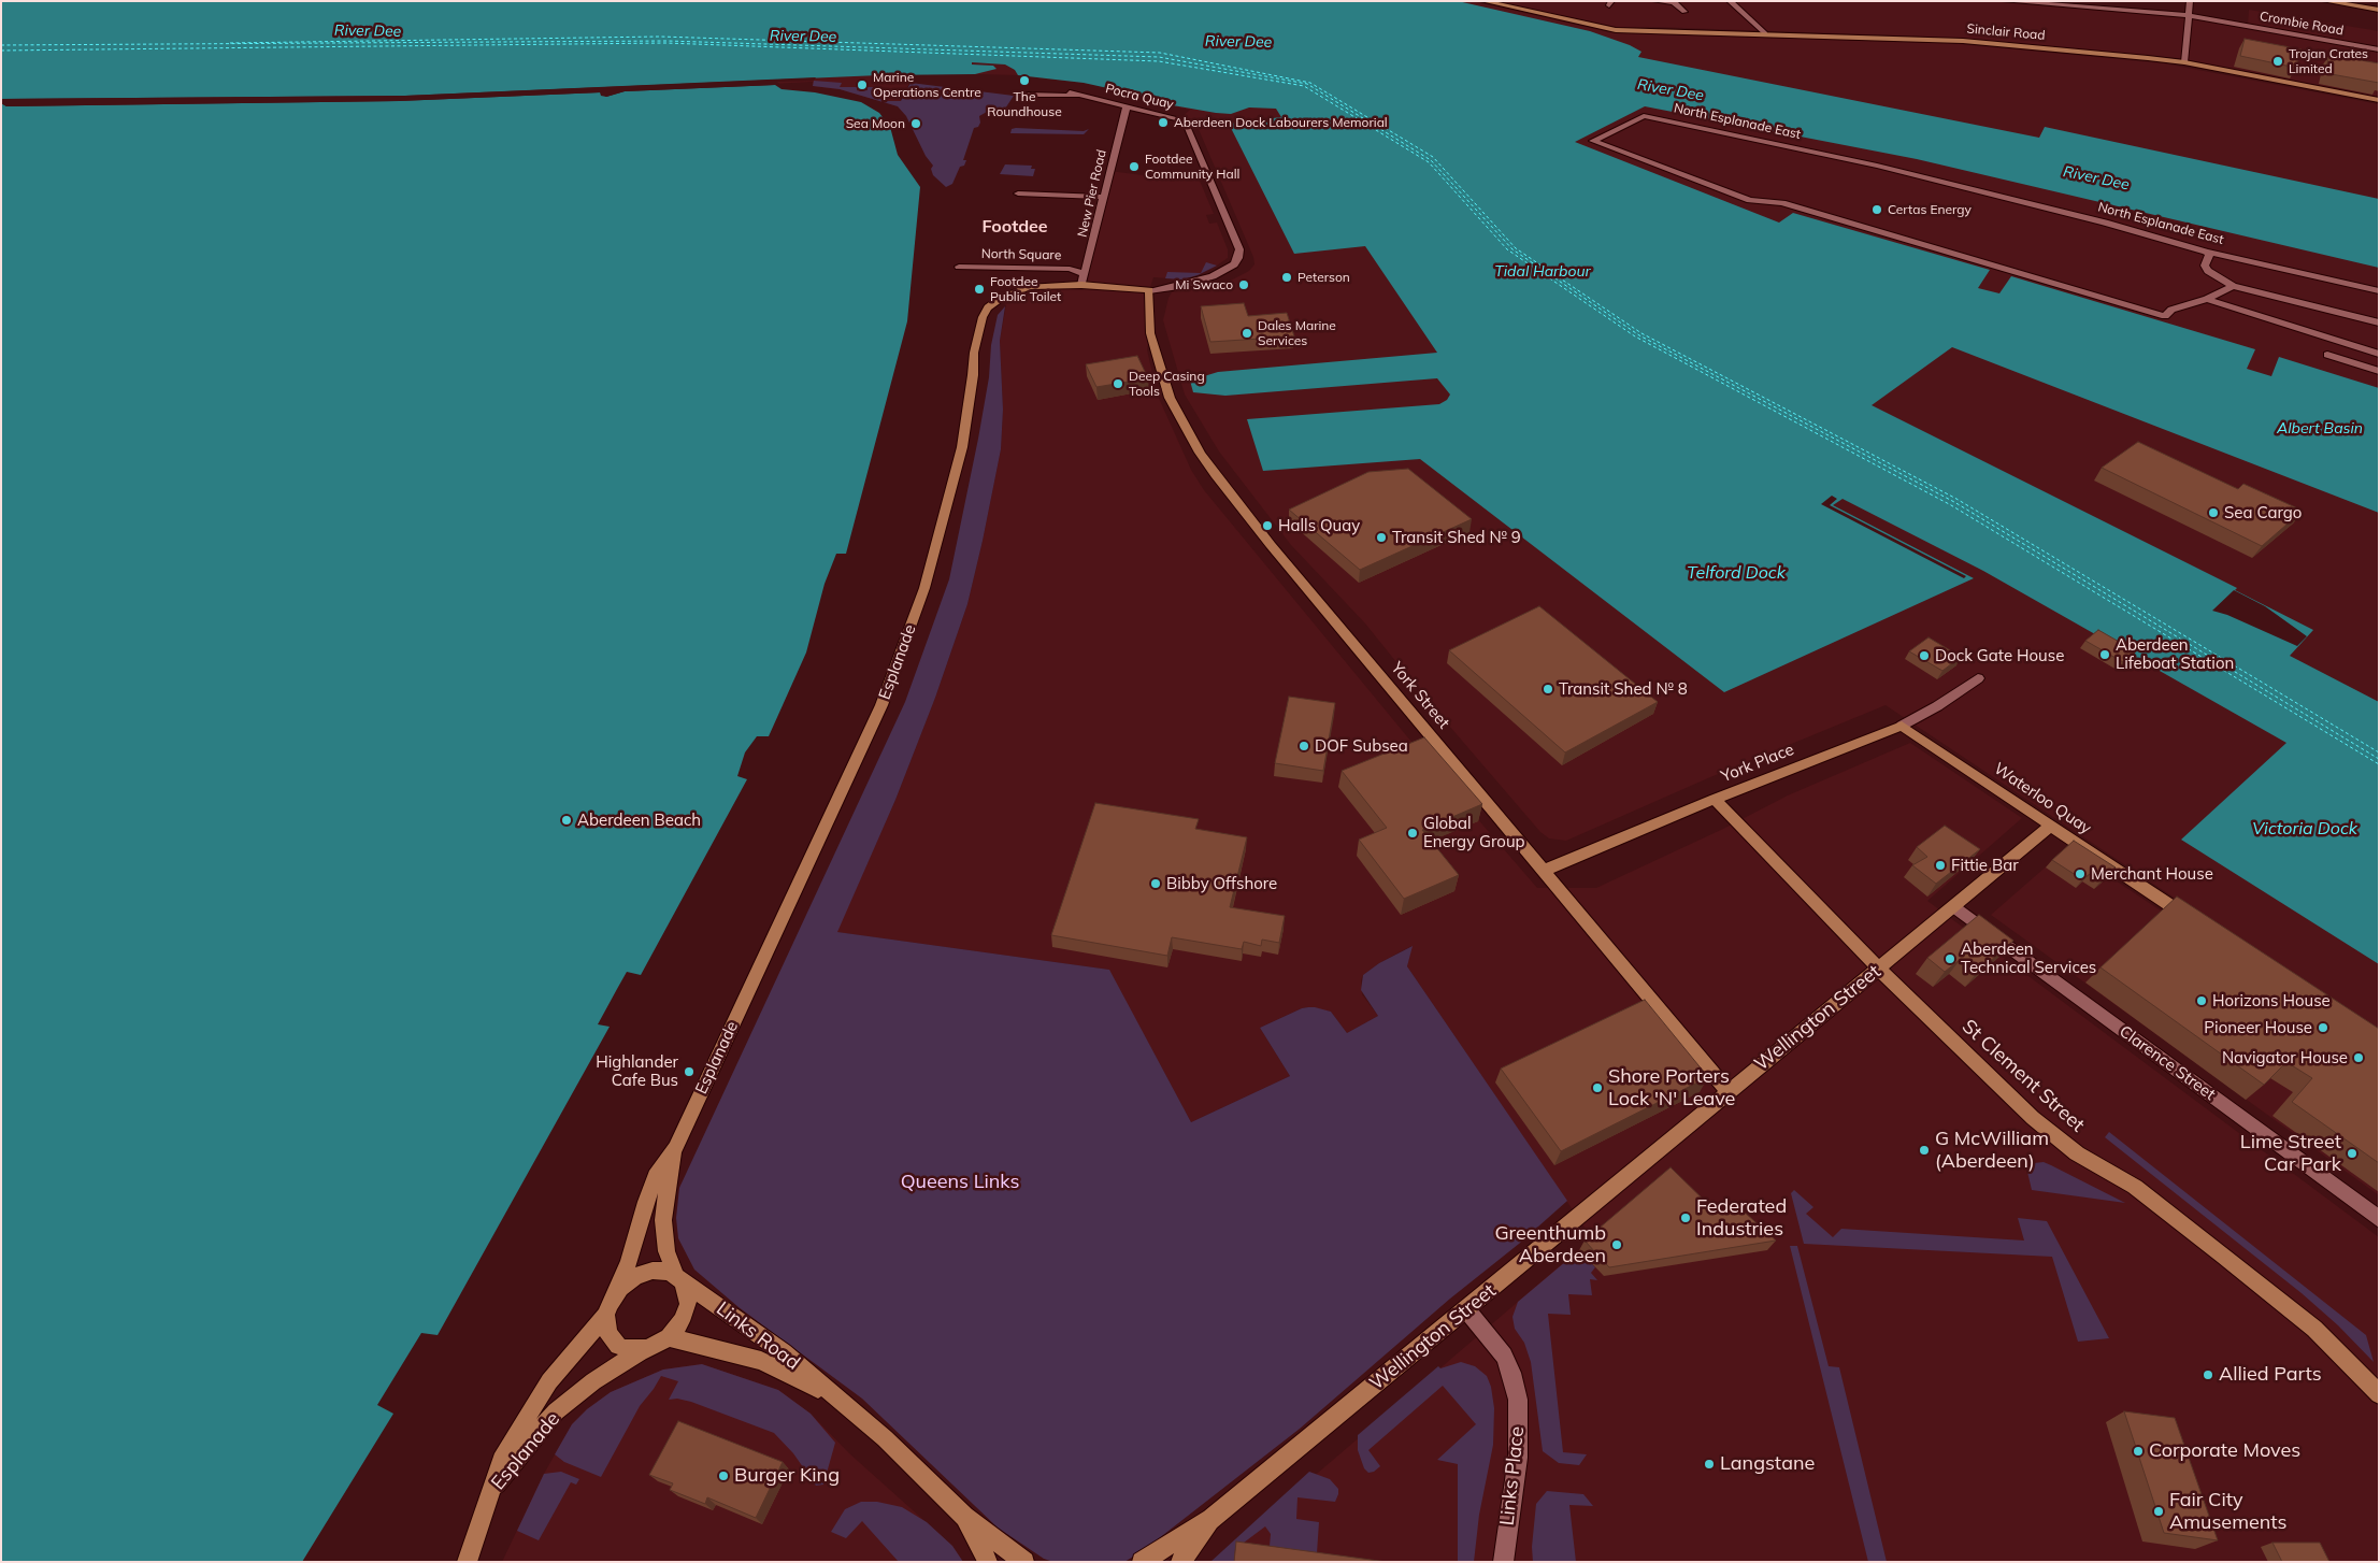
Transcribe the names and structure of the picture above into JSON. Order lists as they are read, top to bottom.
{
  "streets": {
    "street": [
      "Crombie Road",
      "Sinclair Road",
      "Pocra Quay",
      "North Esplanade East",
      "New Pier Road",
      "North Square",
      "Esplanade",
      "York Street",
      "York Place",
      "Waterloo Quay",
      "Wellington Street",
      "Clarence Street",
      "St Clement Street",
      "Links Road",
      "Links Place"
    ]
  },
  "crossings": [
    ["Pocra Quay", "New Pier Road"],
    ["Pocra Quay", "Esplanade"],
    ["Pocra Quay", "York Street"],
    ["New Pier Road", "North Square"],
    ["New Pier Road", "Esplanade"],
    ["North Square", "Esplanade"],
    ["Esplanade", "York Street"],
    ["Esplanade", "Links Road"],
    ["York Street", "York Place"],
    ["York Street", "Wellington Street"],
    ["York Place", "Waterloo Quay"],
    ["York Place", "St Clement Street"],
    ["Waterloo Quay", "Wellington Street"],
    ["Wellington Street", "Clarence Street"],
    ["Wellington Street", "St Clement Street"],
    ["Wellington Street", "Links Place"]
  ],
  "districts": ["Footdee"],
  "water": [
    "River Dee",
    "Tidal Harbour",
    "Albert Basin",
    "Telford Dock",
    "Victoria Dock"
  ],
  "parks": ["Queens Links"],
  "places": [
    "Trojan Crates Limited",
    "The Roundhouse",
    "Marine Operations Centre",
    "Aberdeen Dock Labourers Memorial",
    "Sea Moon",
    "Footdee Community Hall",
    "Certas Energy",
    "Peterson",
    "Mi Swaco",
    "Footdee Public Toilet",
    "Dales Marine Services",
    "Deep Casing Tools",
    "Sea Cargo",
    "Halls Quay",
    "Transit Shed № 9",
    "Aberdeen Lifeboat Station",
    "Dock Gate House",
    "Transit Shed № 8",
    "DOF Subsea",
    "Aberdeen Beach",
    "Global Energy Group",
    "Fittie Bar",
    "Merchant House",
    "Bibby Offshore",
    "Aberdeen Technical Services",
    "Horizons House",
    "Pioneer House",
    "Navigator House",
    "Highlander Cafe Bus",
    "Shore Porters Lock 'N' Leave",
    "G McWilliam (Aberdeen)",
    "Lime Street Car Park",
    "Federated Industries",
    "Greenthumb Aberdeen",
    "Allied Parts",
    "Corporate Moves",
    "Langstane",
    "Burger King",
    "Fair City Amusements"
  ]
}
